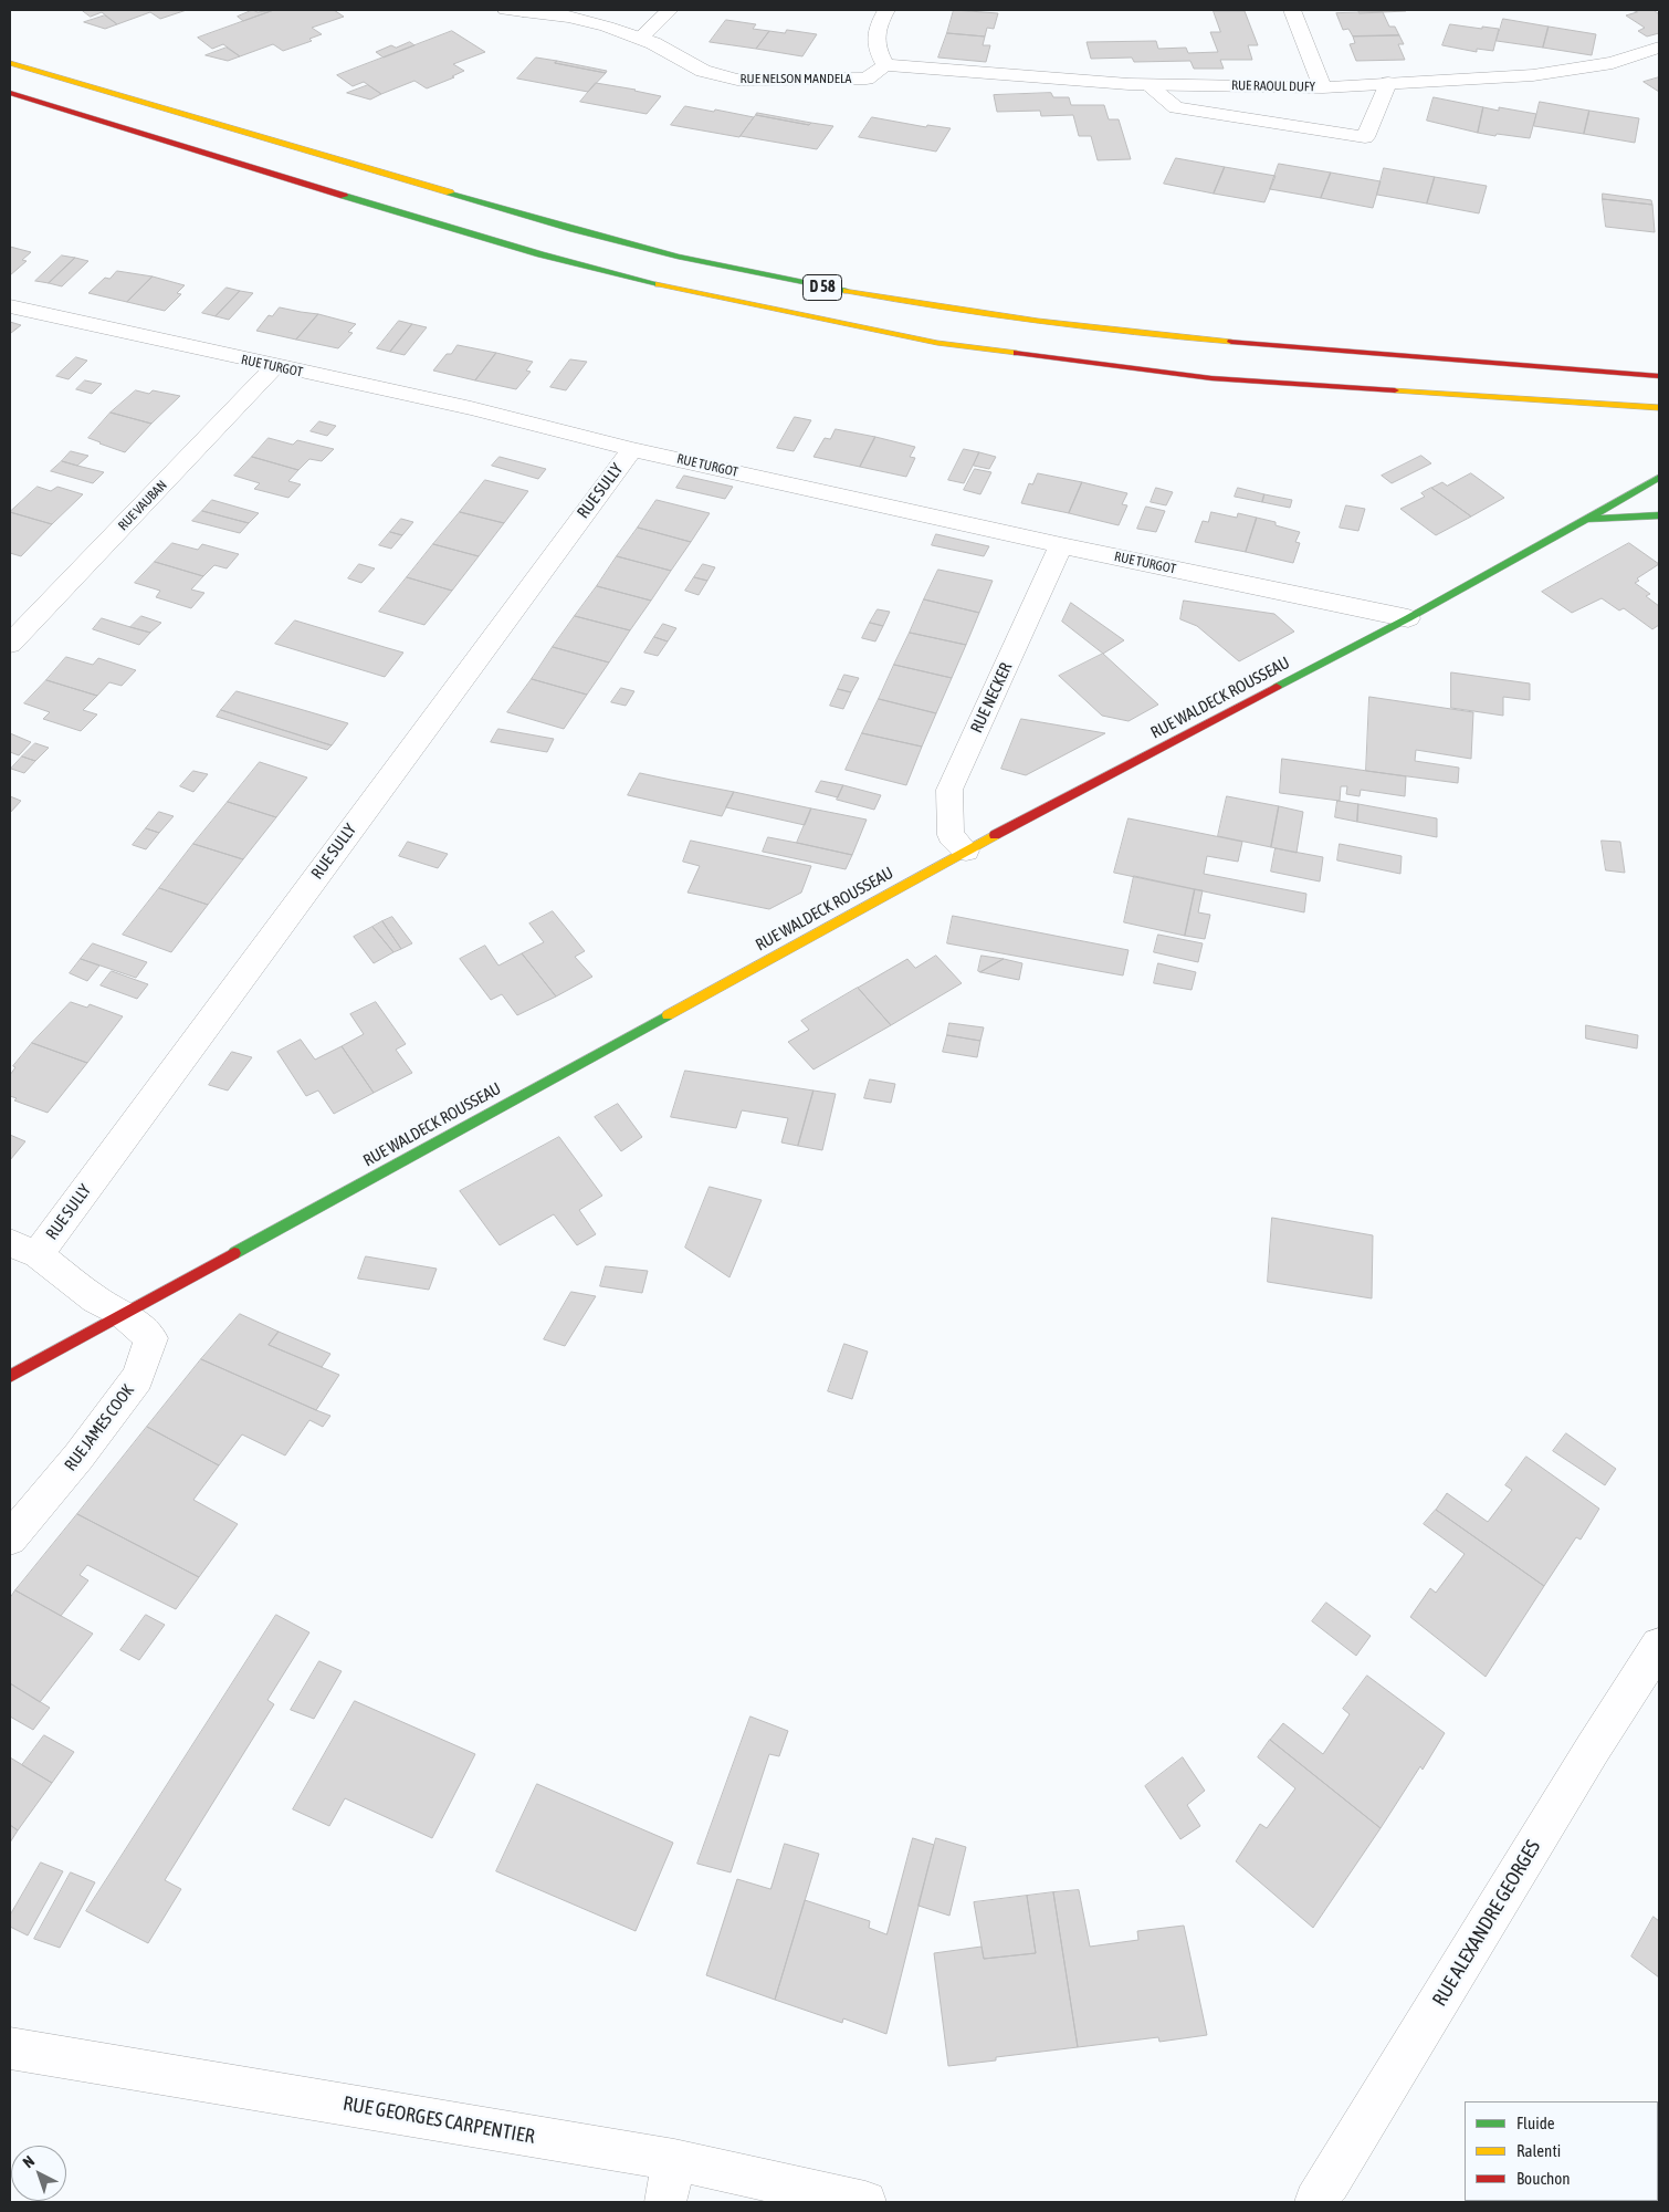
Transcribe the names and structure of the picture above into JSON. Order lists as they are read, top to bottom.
{
  "streets": {
    "main road": ["D 58", "RUE WALDECK ROUSSEAU"],
    "street": [
      "RUE NELSON MANDELA",
      "RUE RAOUL DUFY",
      "RUE TURGOT",
      "RUE SULLY",
      "RUE VAUBAN",
      "RUE NECKER",
      "RUE JAMES COOK",
      "RUE ALEXANDRE GEORGES",
      "RUE GEORGES CARPENTIER"
    ]
  },
  "crossings": [
    ["RUE NELSON MANDELA", "RUE RAOUL DUFY"],
    ["RUE TURGOT", "RUE SULLY"],
    ["RUE TURGOT", "RUE VAUBAN"],
    ["RUE TURGOT", "RUE NECKER"],
    ["RUE TURGOT", "RUE WALDECK ROUSSEAU"],
    ["RUE NECKER", "RUE WALDECK ROUSSEAU"],
    ["RUE WALDECK ROUSSEAU", "RUE JAMES COOK"]
  ],
  "legend": ["Fluide", "Ralenti", "Bouchon"],
  "north": "top left"
}
